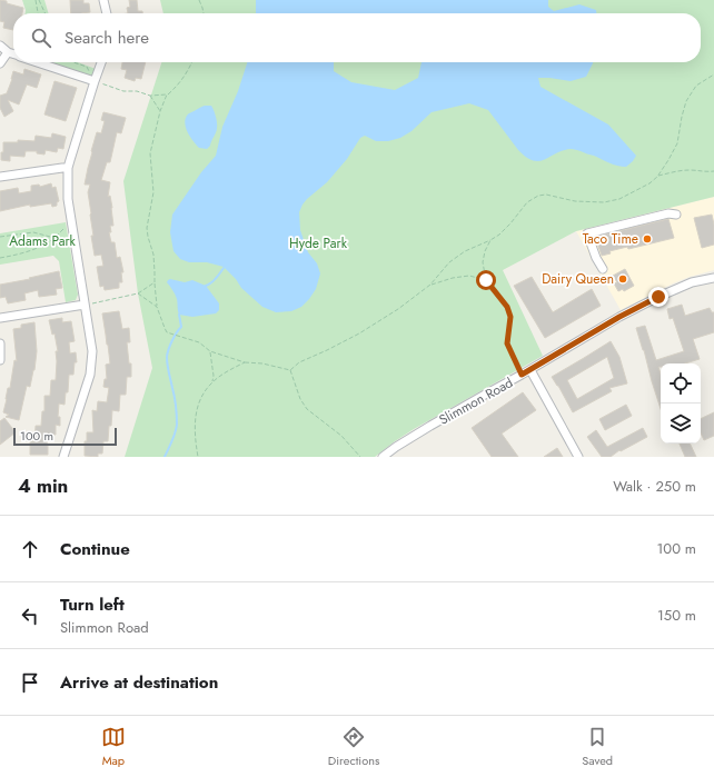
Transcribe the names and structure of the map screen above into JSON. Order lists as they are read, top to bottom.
{
  "streets": {
    "street": ["Slimmon Road"]
  },
  "parks": ["Adams Park", "Hyde Park"],
  "places": ["Taco Time", "Dairy Queen"],
  "scale_bar": "100 m",
  "page": {
    "search": "Search here",
    "scale": "100 m",
    "heading": ["4 min", "Walk · 250 m"],
    "list": [
      ["Continue", "100 m"],
      ["Turn left", "Slimmon Road", "150 m"],
      "Arrive at destination"
    ],
    "nav": ["Map", "Directions", "Saved"]
  }
}
